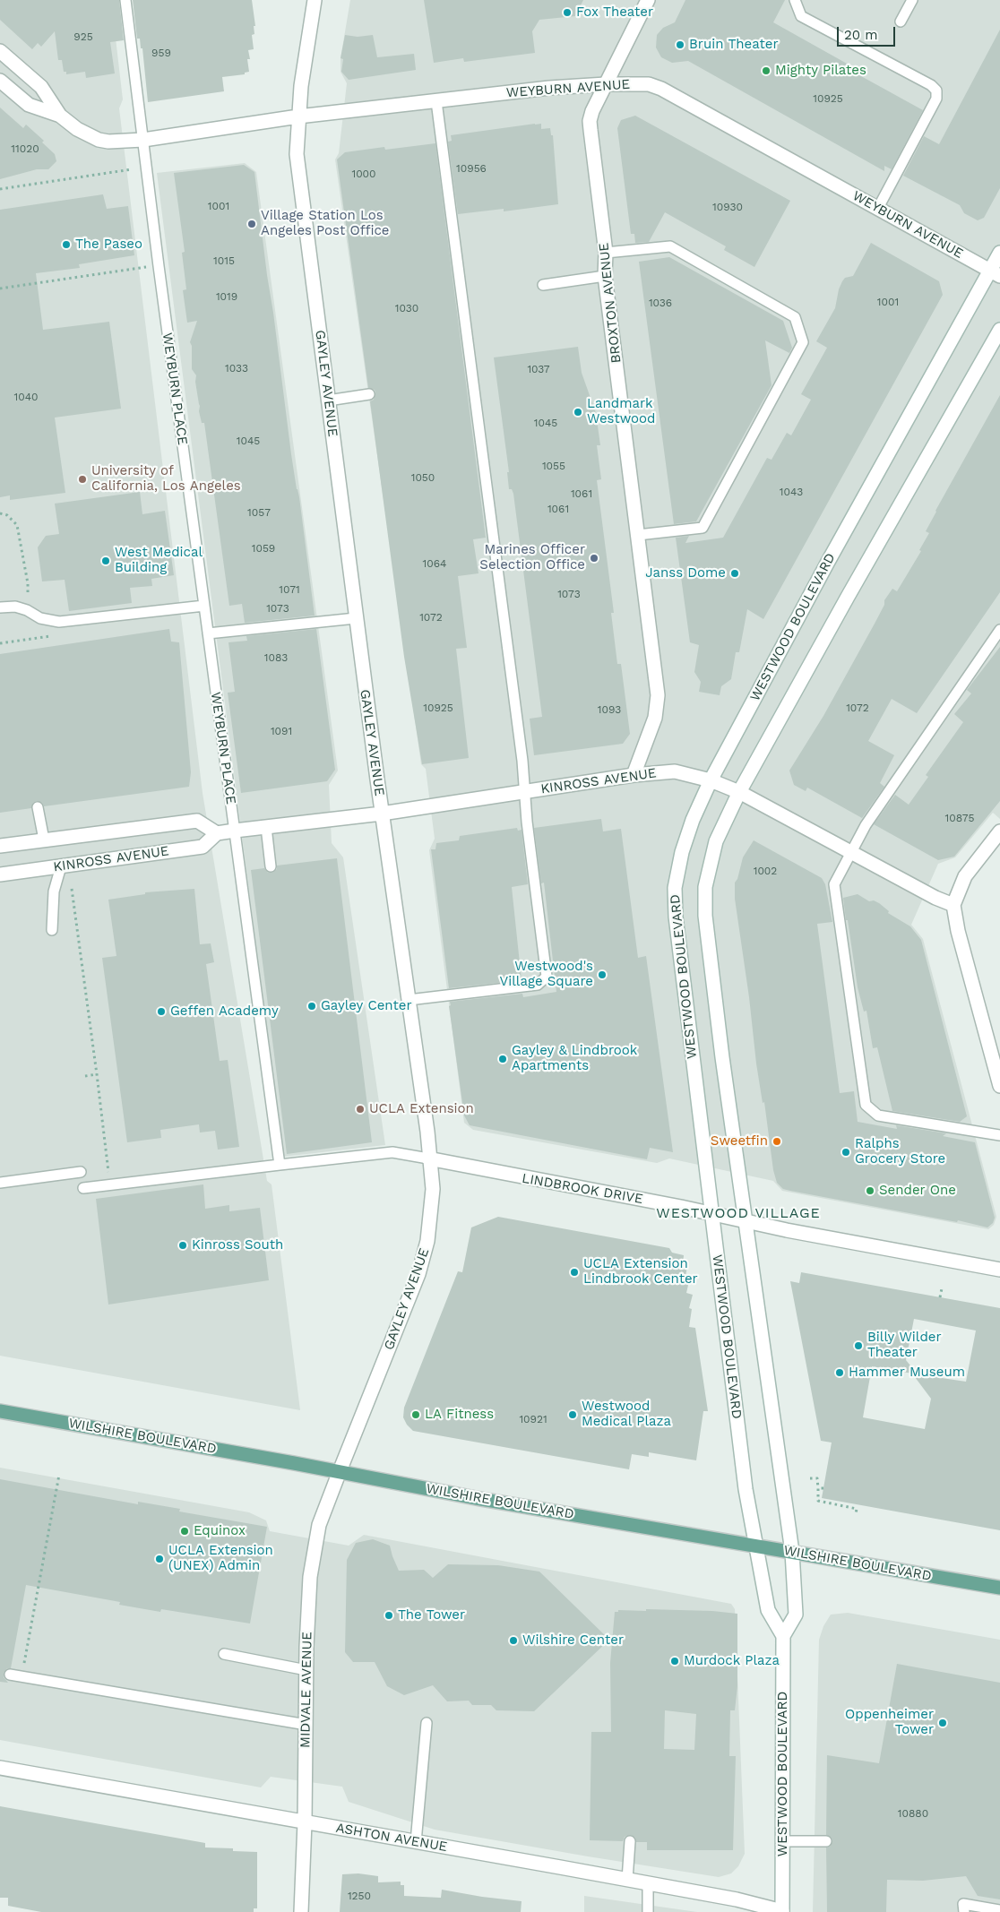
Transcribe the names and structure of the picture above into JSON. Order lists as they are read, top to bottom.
{
  "streets": {
    "main road": ["WILSHIRE BOULEVARD"],
    "street": [
      "WEYBURN AVENUE",
      "BROXTON AVENUE",
      "GAYLEY AVENUE",
      "WESTWOOD BOULEVARD",
      "KINROSS AVENUE",
      "LINDBROOK DRIVE",
      "MIDVALE AVENUE",
      "ASHTON AVENUE"
    ],
    "lane": ["WEYBURN PLACE"]
  },
  "crossings": [
    ["WEYBURN AVENUE", "BROXTON AVENUE"],
    ["WEYBURN AVENUE", "GAYLEY AVENUE"],
    ["WEYBURN AVENUE", "WEYBURN PLACE"],
    ["WEYBURN AVENUE", "WESTWOOD BOULEVARD"],
    ["BROXTON AVENUE", "KINROSS AVENUE"],
    ["GAYLEY AVENUE", "KINROSS AVENUE"],
    ["GAYLEY AVENUE", "LINDBROOK DRIVE"],
    ["GAYLEY AVENUE", "WILSHIRE BOULEVARD"],
    ["GAYLEY AVENUE", "MIDVALE AVENUE"],
    ["WEYBURN PLACE", "KINROSS AVENUE"],
    ["WESTWOOD BOULEVARD", "KINROSS AVENUE"],
    ["WESTWOOD BOULEVARD", "LINDBROOK DRIVE"],
    ["WESTWOOD BOULEVARD", "WILSHIRE BOULEVARD"],
    ["WESTWOOD BOULEVARD", "ASHTON AVENUE"],
    ["WILSHIRE BOULEVARD", "MIDVALE AVENUE"],
    ["MIDVALE AVENUE", "ASHTON AVENUE"]
  ],
  "districts": ["WESTWOOD VILLAGE"],
  "places": [
    "Fox Theater",
    "Bruin Theater",
    "Mighty Pilates",
    "Village Station Los Angeles Post Office",
    "The Paseo",
    "Landmark Westwood",
    "University of California, Los Angeles",
    "Marines Officer Selection Office",
    "West Medical Building",
    "Janss Dome",
    "Westwood's Village Square",
    "Gayley Center",
    "Geffen Academy",
    "Gayley & Lindbrook Apartments",
    "UCLA Extension",
    "Sweetfin",
    "Ralphs Grocery Store",
    "Sender One",
    "Kinross South",
    "UCLA Extension Lindbrook Center",
    "Billy Wilder Theater",
    "Hammer Museum",
    "LA Fitness",
    "Westwood Medical Plaza",
    "Equinox",
    "UCLA Extension (UNEX) Admin",
    "The Tower",
    "Wilshire Center",
    "Murdock Plaza",
    "Oppenheimer Tower"
  ],
  "house_numbers": [
    "925",
    "959",
    "10925",
    "11020",
    "10956",
    "1000",
    "1001",
    "10930",
    "1015",
    "1019",
    "1001",
    "1036",
    "1030",
    "1033",
    "1037",
    "1040",
    "1045",
    "1045",
    "1055",
    "1050",
    "1043",
    "1061",
    "1061",
    "1057",
    "1059",
    "1064",
    "1071",
    "1073",
    "1073",
    "1072",
    "1083",
    "10925",
    "1072",
    "1093",
    "1091",
    "10875",
    "1002",
    "10921",
    "10880",
    "1250"
  ],
  "scale_bar": "20 m"
}
